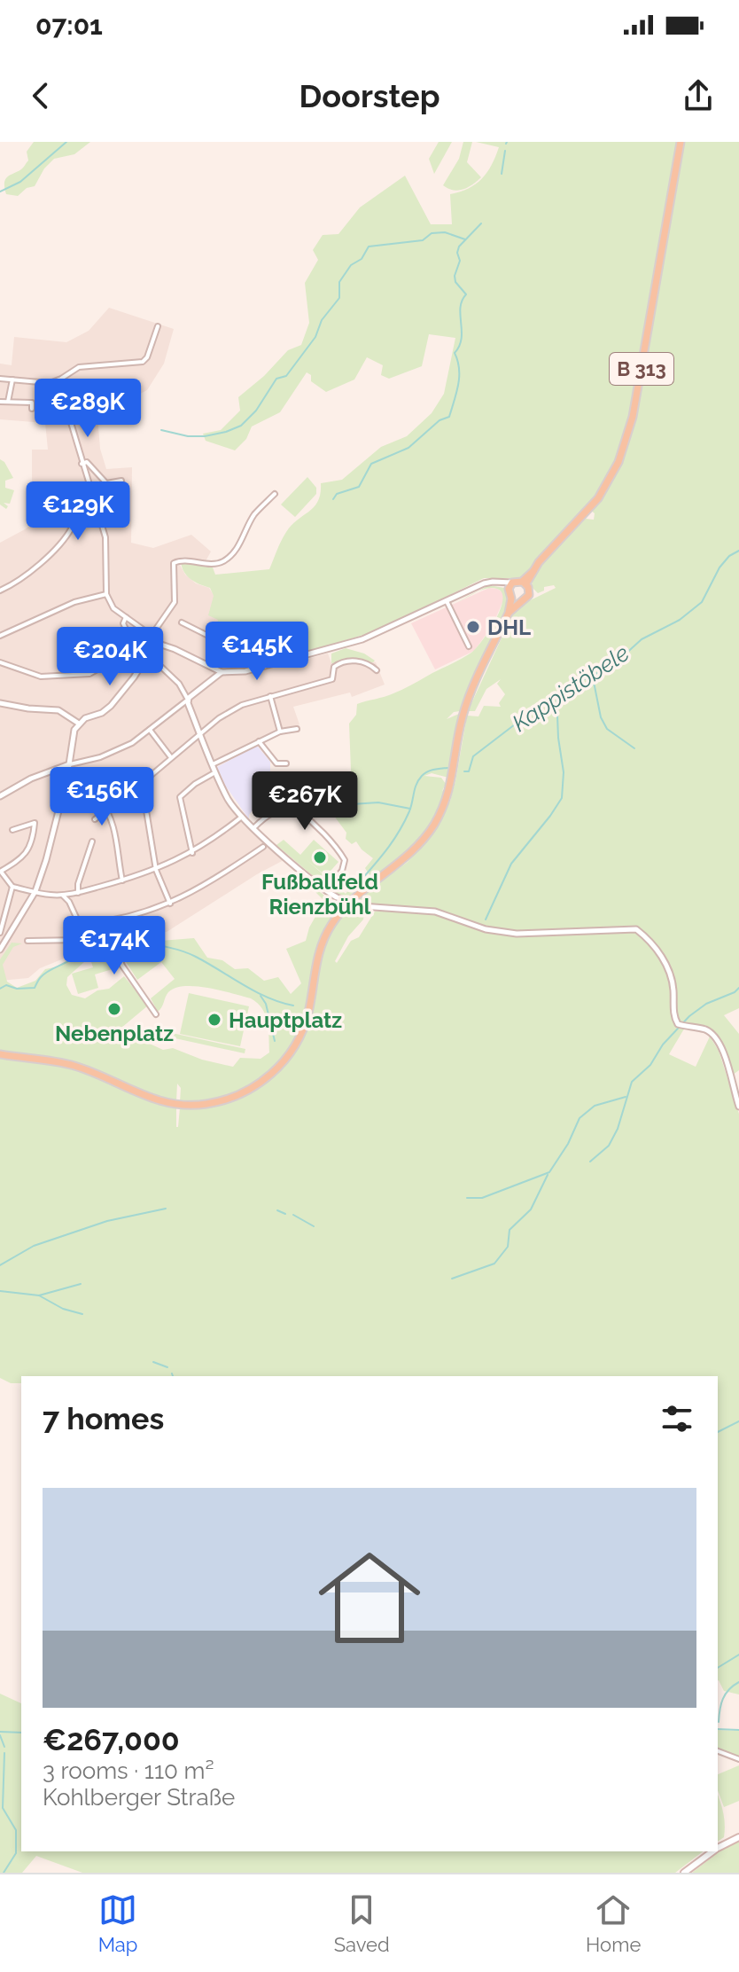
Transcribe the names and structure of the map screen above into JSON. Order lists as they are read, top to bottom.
{
  "streets": {
    "main road": ["B 313"]
  },
  "water": ["Kappistöbele"],
  "places": [
    "DHL",
    "Fußballfeld Rienzbühl",
    "Nebenplatz",
    "Hauptplatz"
  ],
  "page": {
    "status": "07:01",
    "header": "Doorstep",
    "price": [
      "€289K",
      "€129K",
      "€145K",
      "€204K",
      "€156K",
      "€267K",
      "€174K"
    ],
    "heading": "7 homes",
    "list": [
      {
        "name": "€267,000",
        "note": "3 rooms · 110 m² · Kohlberger Straße"
      }
    ],
    "tabs": ["Map", "Saved", "Home"]
  }
}
